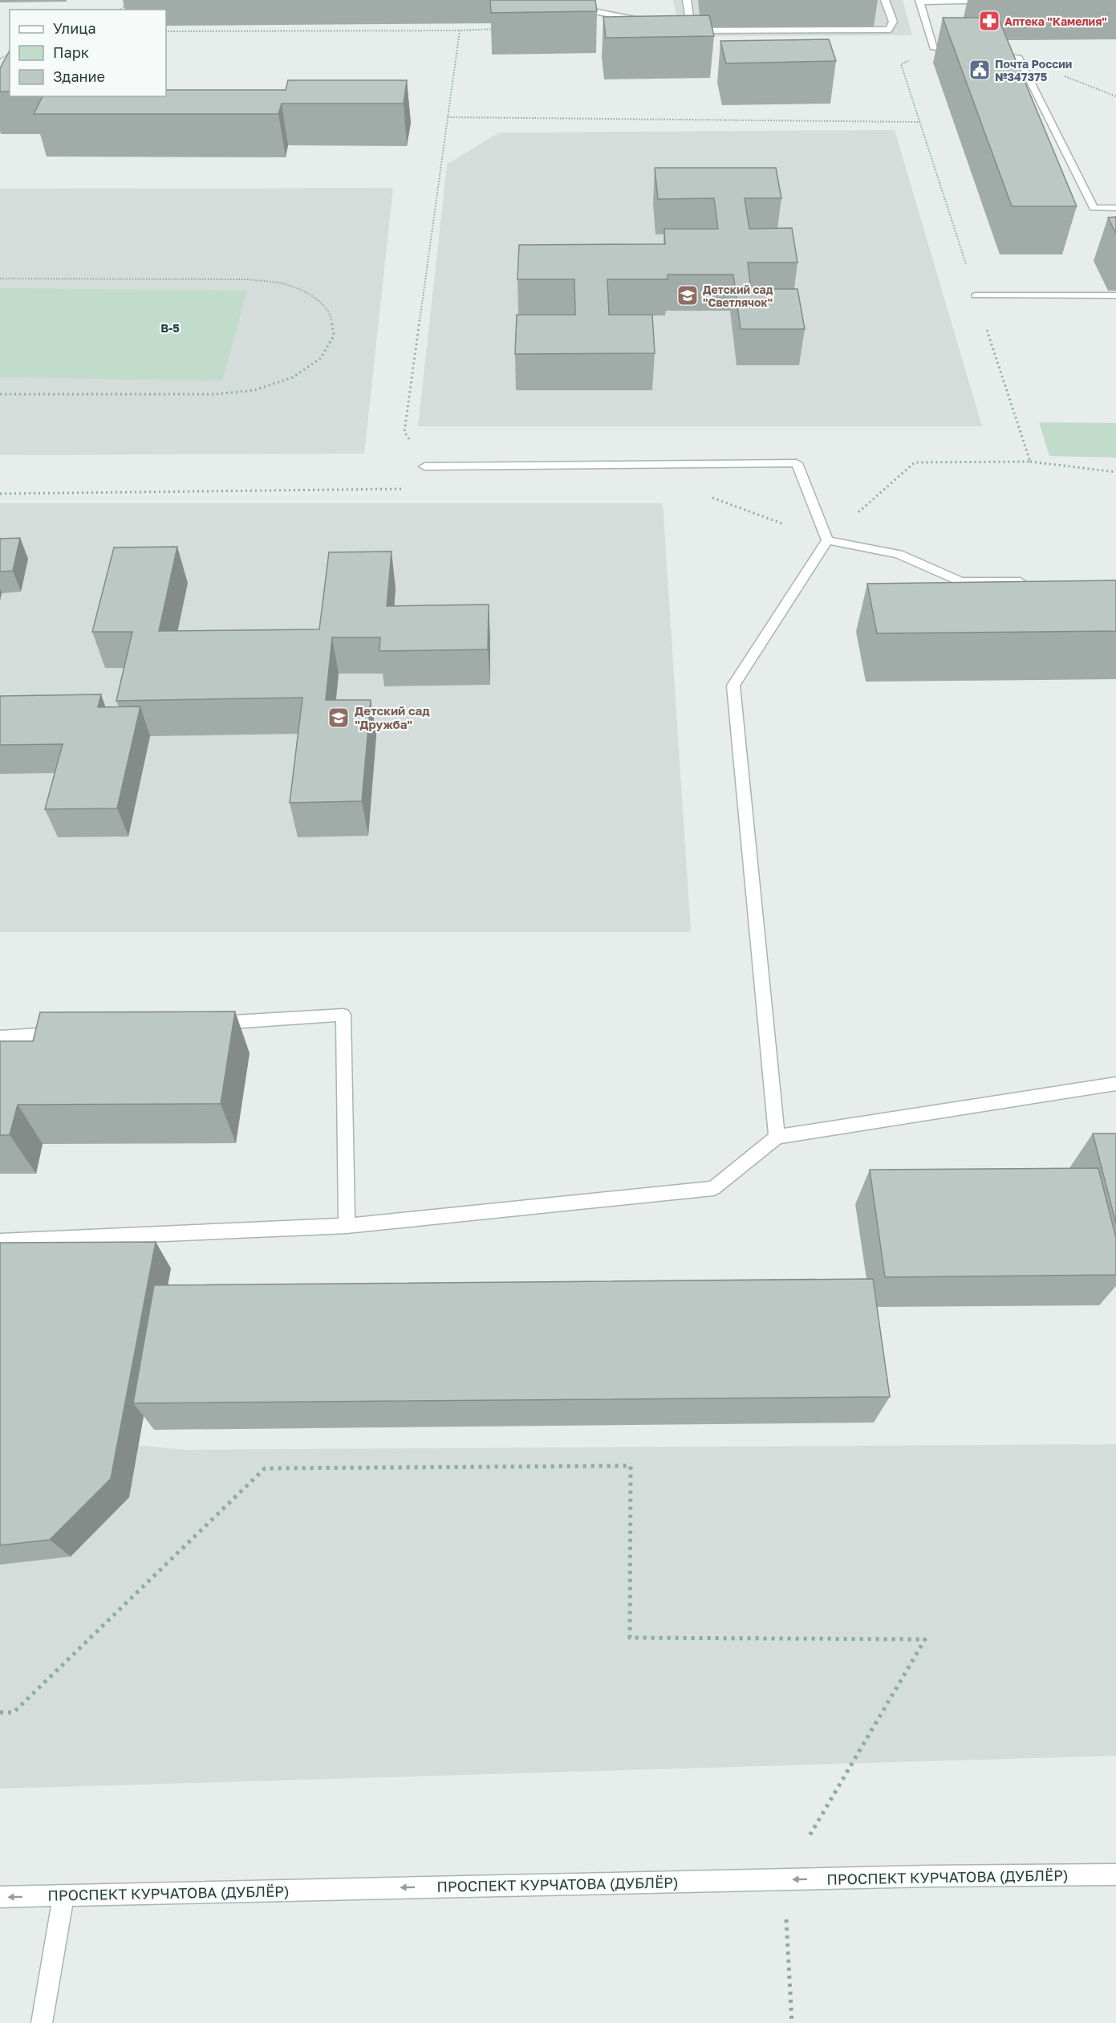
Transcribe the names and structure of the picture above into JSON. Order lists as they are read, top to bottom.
{
  "streets": {
    "lane": ["ПРОСПЕКТ КУРЧАТОВА (ДУБЛЁР)"]
  },
  "one_way": ["ПРОСПЕКТ КУРЧАТОВА (ДУБЛЁР)"],
  "districts": ["В-5"],
  "places": {
    "pharmacy": ["Аптека \"Камелия\""],
    "public building": ["Почта России №347375"],
    "school or university": ["Детский сад \"Светлячок\"", "Детский сад \"Дружба\""]
  },
  "legend": ["Улица", "Парк", "Здание"]
}
